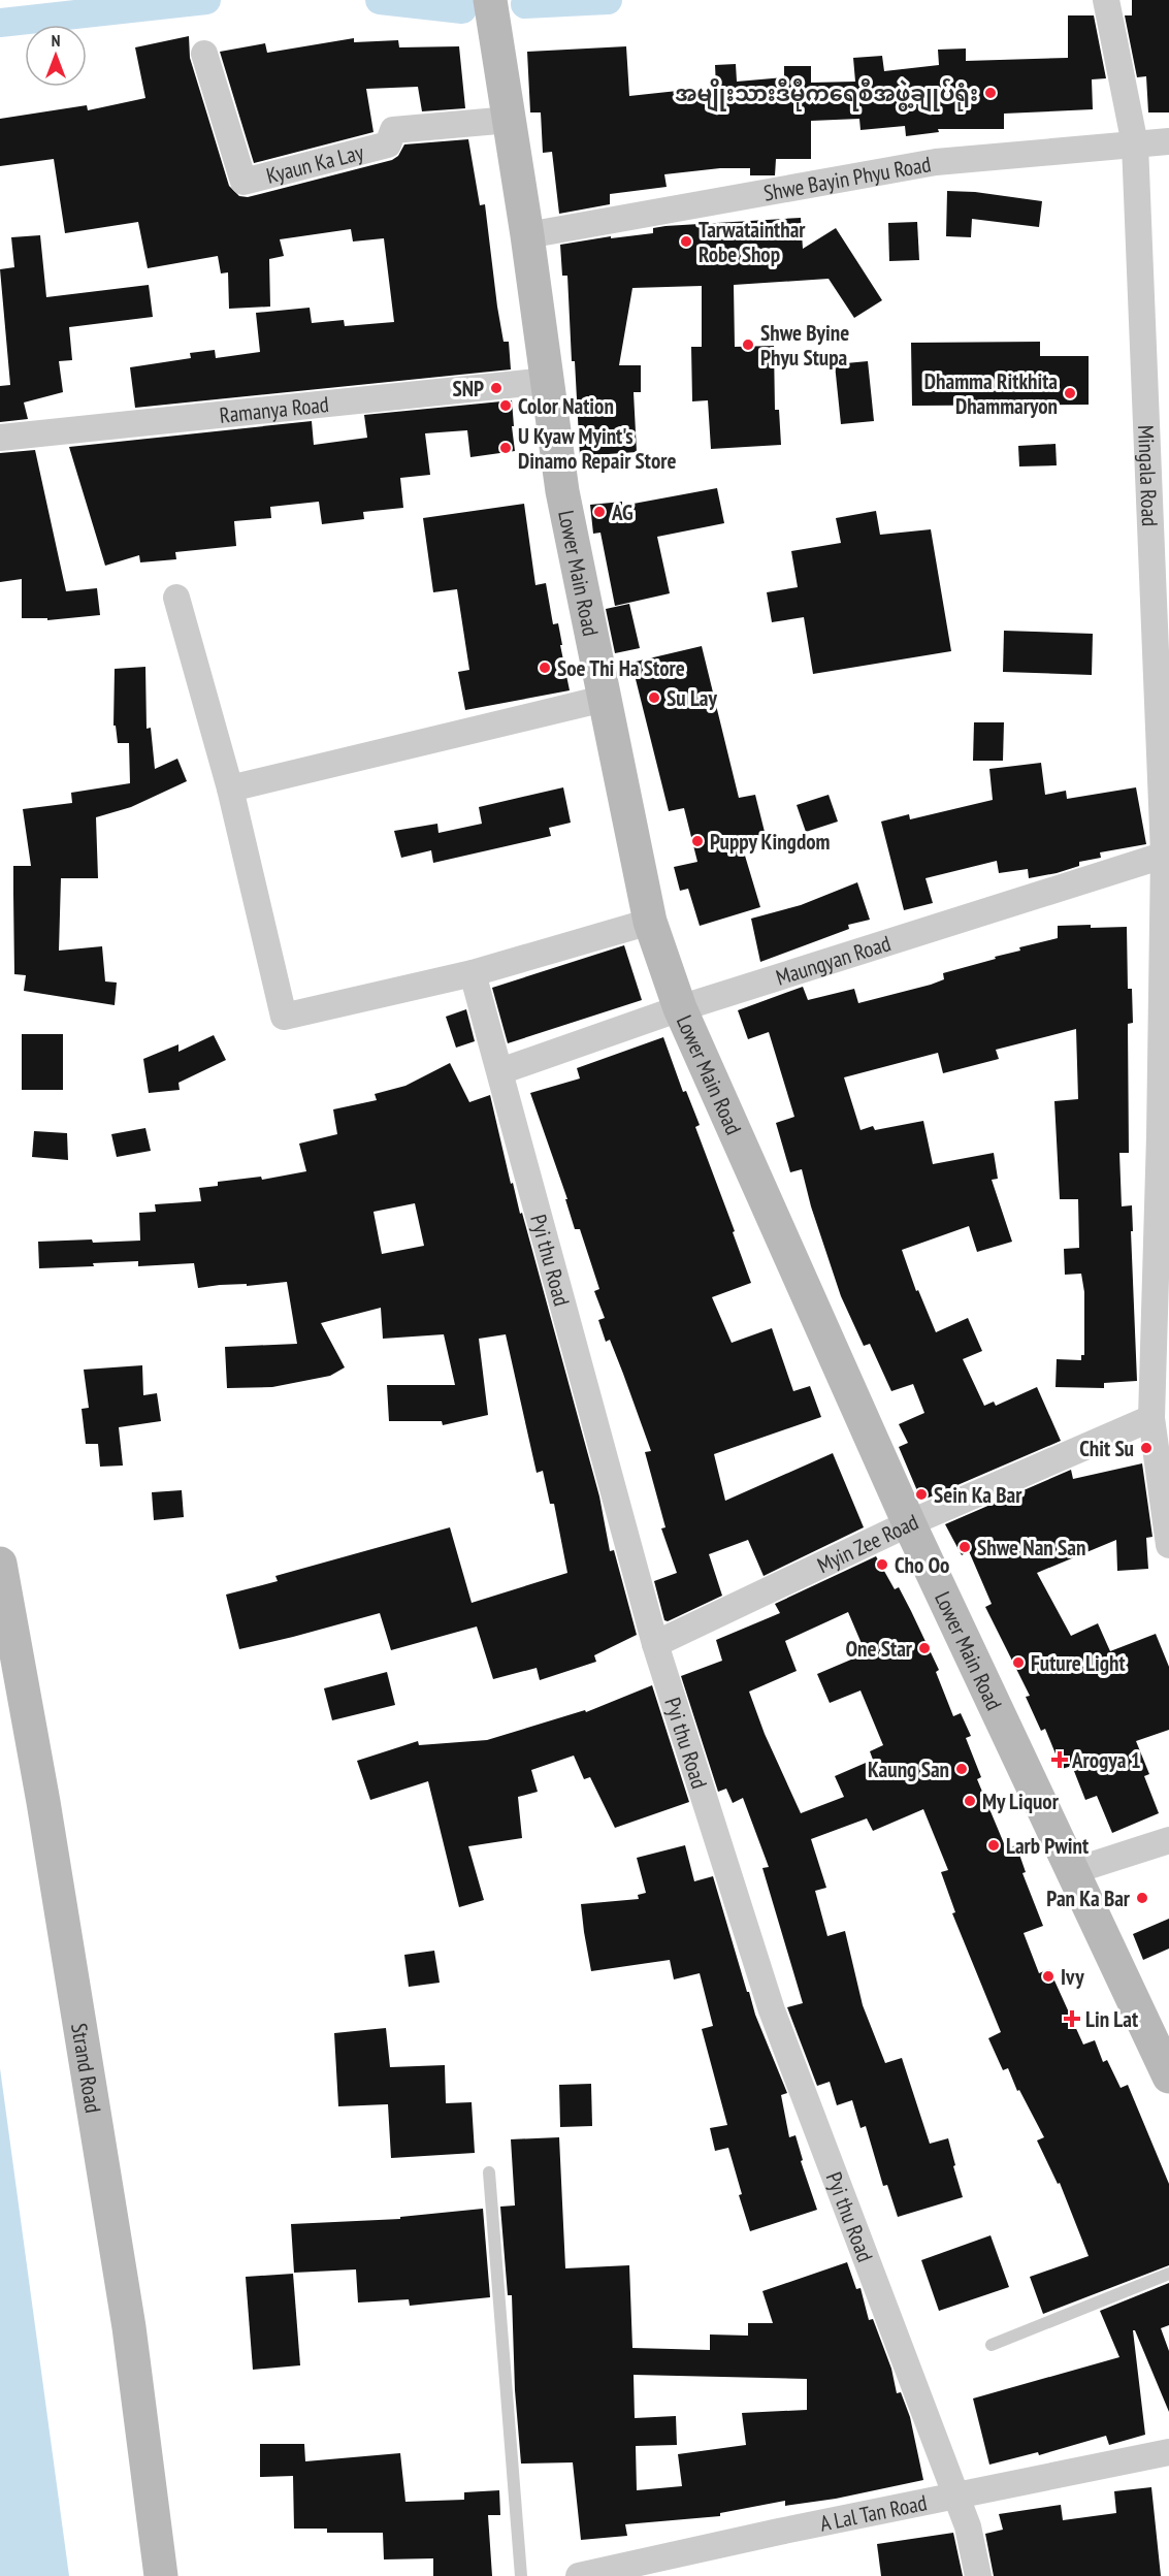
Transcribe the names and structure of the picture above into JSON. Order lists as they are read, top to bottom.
{
  "streets": {
    "main road": ["Lower Main Road", "Strand Road"],
    "street": [
      "Kyaun Ka Lay",
      "Shwe Bayin Phyu Road",
      "Ramanya Road",
      "Mingala Road",
      "Maungyan Road",
      "Pyi thu Road",
      "Myin Zee Road",
      "A Lal Tan Road"
    ]
  },
  "crossings": [
    ["Kyaun Ka Lay", "Lower Main Road"],
    ["Shwe Bayin Phyu Road", "Mingala Road"],
    ["Shwe Bayin Phyu Road", "Lower Main Road"],
    ["Ramanya Road", "Lower Main Road"],
    ["Mingala Road", "Maungyan Road"],
    ["Mingala Road", "Myin Zee Road"],
    ["Lower Main Road", "Maungyan Road"],
    ["Lower Main Road", "Myin Zee Road"],
    ["Maungyan Road", "Pyi thu Road"],
    ["Pyi thu Road", "Myin Zee Road"],
    ["Pyi thu Road", "A Lal Tan Road"]
  ],
  "places": {
    "other": [
      "အမျိုးသားဒီမိုကရေစီအဖွဲ့ချုပ်ရုံး",
      "Tarwatainthar Robe Shop",
      "Shwe Byine Phyu Stupa",
      "SNP",
      "Dhamma Ritkhita Dhammaryon",
      "Color Nation",
      "U Kyaw Myint's Dinamo Repair Store",
      "AG",
      "Soe Thi Ha Store",
      "Su Lay",
      "Puppy Kingdom",
      "Chit Su",
      "Sein Ka Bar",
      "Shwe Nan San",
      "Cho Oo",
      "One Star",
      "Future Light",
      "Kaung San",
      "My Liquor",
      "Larb Pwint",
      "Pan Ka Bar",
      "Ivy"
    ],
    "health": ["Arogya 1", "Lin Lat"]
  },
  "north": "top"
}
